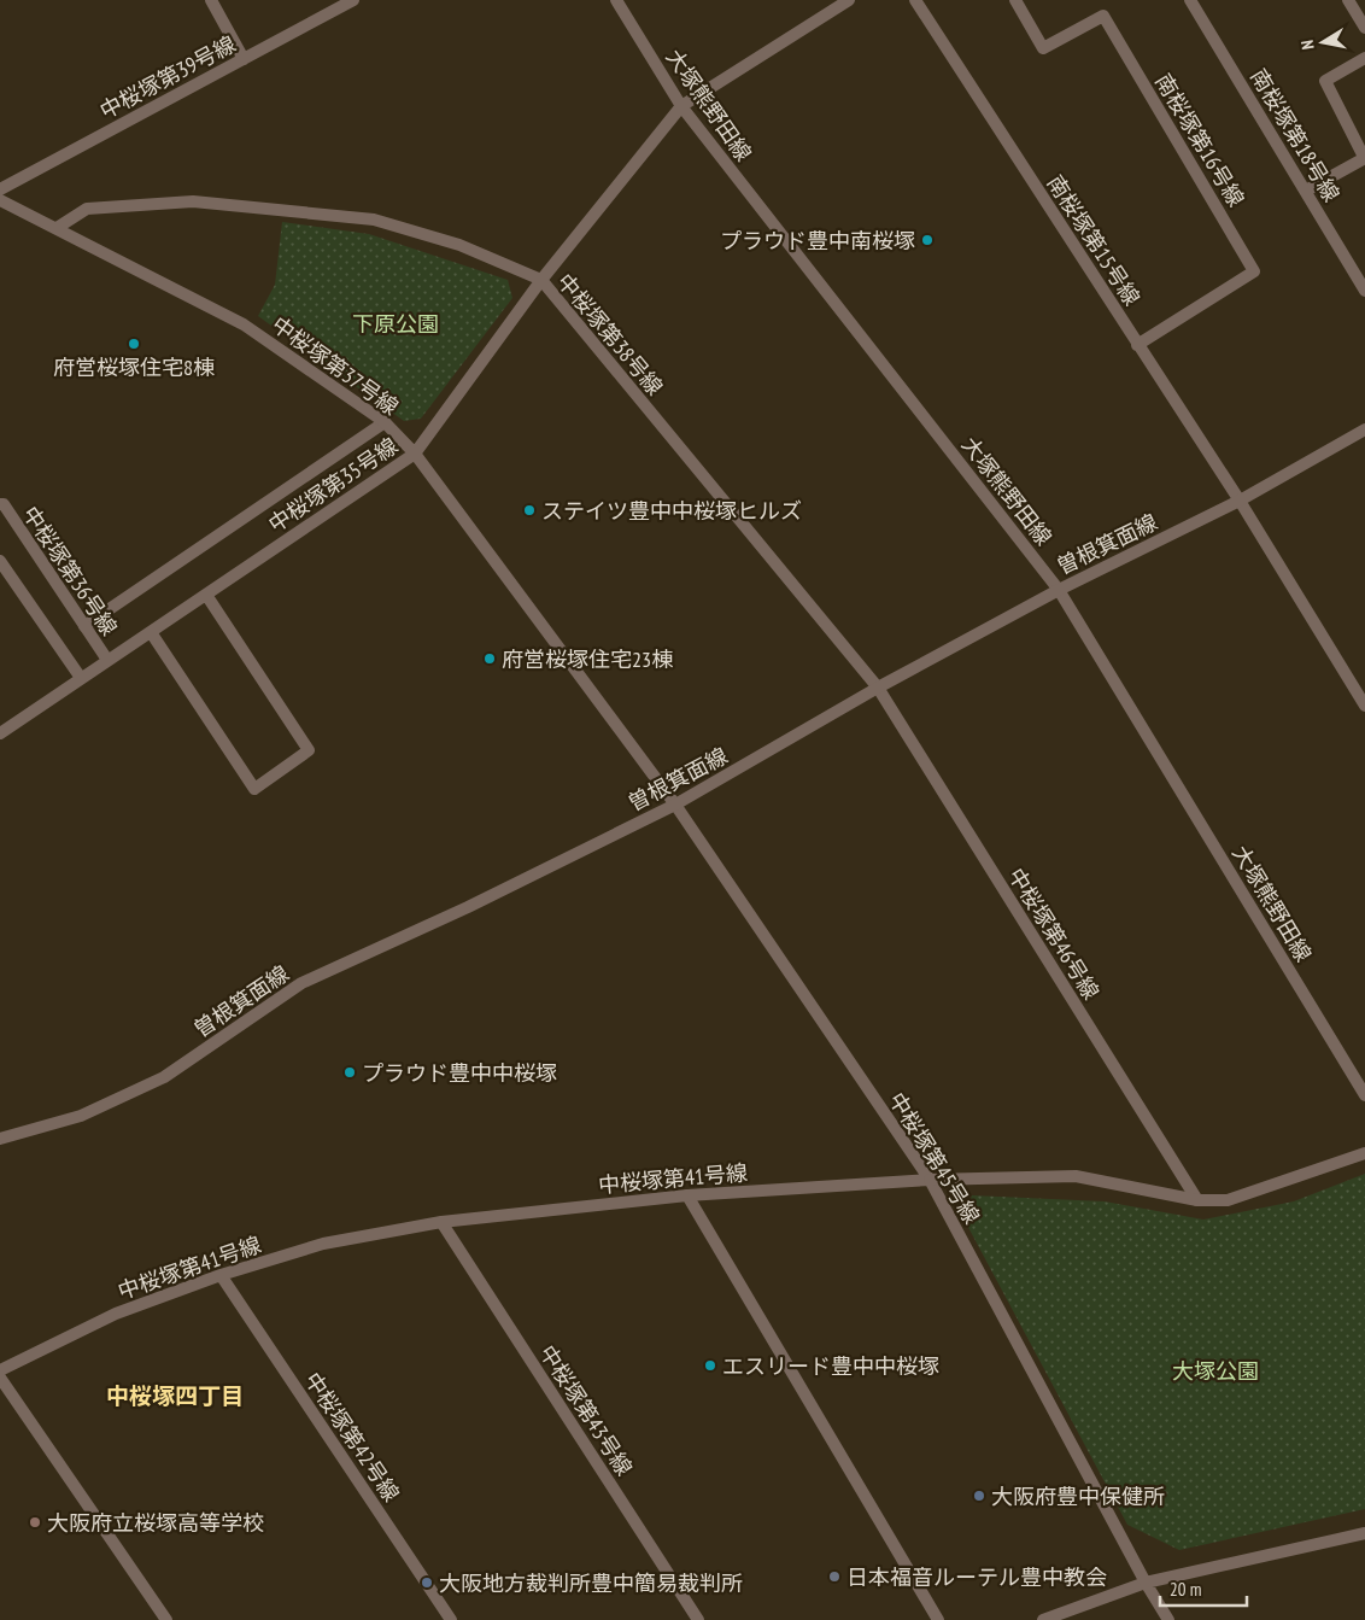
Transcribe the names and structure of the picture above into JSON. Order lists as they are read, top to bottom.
{
  "streets": {
    "street": [
      "中桜塚第39号線",
      "大塚熊野田線",
      "南桜塚第18号線",
      "南桜塚第16号線",
      "南桜塚第15号線",
      "中桜塚第38号線",
      "中桜塚第37号線",
      "中桜塚第35号線",
      "曽根箕面線",
      "中桜塚第36号線",
      "中桜塚第46号線",
      "中桜塚第45号線",
      "中桜塚第41号線",
      "中桜塚第43号線",
      "中桜塚第42号線"
    ]
  },
  "crossings": [
    ["大塚熊野田線", "中桜塚第35号線"],
    ["大塚熊野田線", "曽根箕面線"],
    ["南桜塚第16号線", "南桜塚第15号線"],
    ["南桜塚第15号線", "曽根箕面線"],
    ["中桜塚第38号線", "中桜塚第37号線"],
    ["中桜塚第38号線", "中桜塚第35号線"],
    ["中桜塚第38号線", "曽根箕面線"],
    ["中桜塚第38号線", "中桜塚第46号線"],
    ["中桜塚第37号線", "中桜塚第35号線"],
    ["中桜塚第37号線", "曽根箕面線"],
    ["中桜塚第37号線", "中桜塚第45号線"],
    ["中桜塚第35号線", "中桜塚第36号線"],
    ["曽根箕面線", "中桜塚第46号線"],
    ["曽根箕面線", "中桜塚第45号線"],
    ["中桜塚第46号線", "中桜塚第41号線"],
    ["中桜塚第45号線", "中桜塚第41号線"],
    ["中桜塚第41号線", "中桜塚第43号線"],
    ["中桜塚第41号線", "中桜塚第42号線"]
  ],
  "districts": ["中桜塚四丁目"],
  "parks": ["下原公園", "大塚公園"],
  "places": [
    "プラウド豊中南桜塚",
    "府営桜塚住宅8棟",
    "ステイツ豊中中桜塚ヒルズ",
    "府営桜塚住宅23棟",
    "プラウド豊中中桜塚",
    "エスリード豊中中桜塚",
    "大阪府豊中保健所",
    "大阪府立桜塚高等学校",
    "日本福音ルーテル豊中教会",
    "大阪地方裁判所豊中簡易裁判所"
  ],
  "scale_bar": "20 m",
  "north": "left"
}
